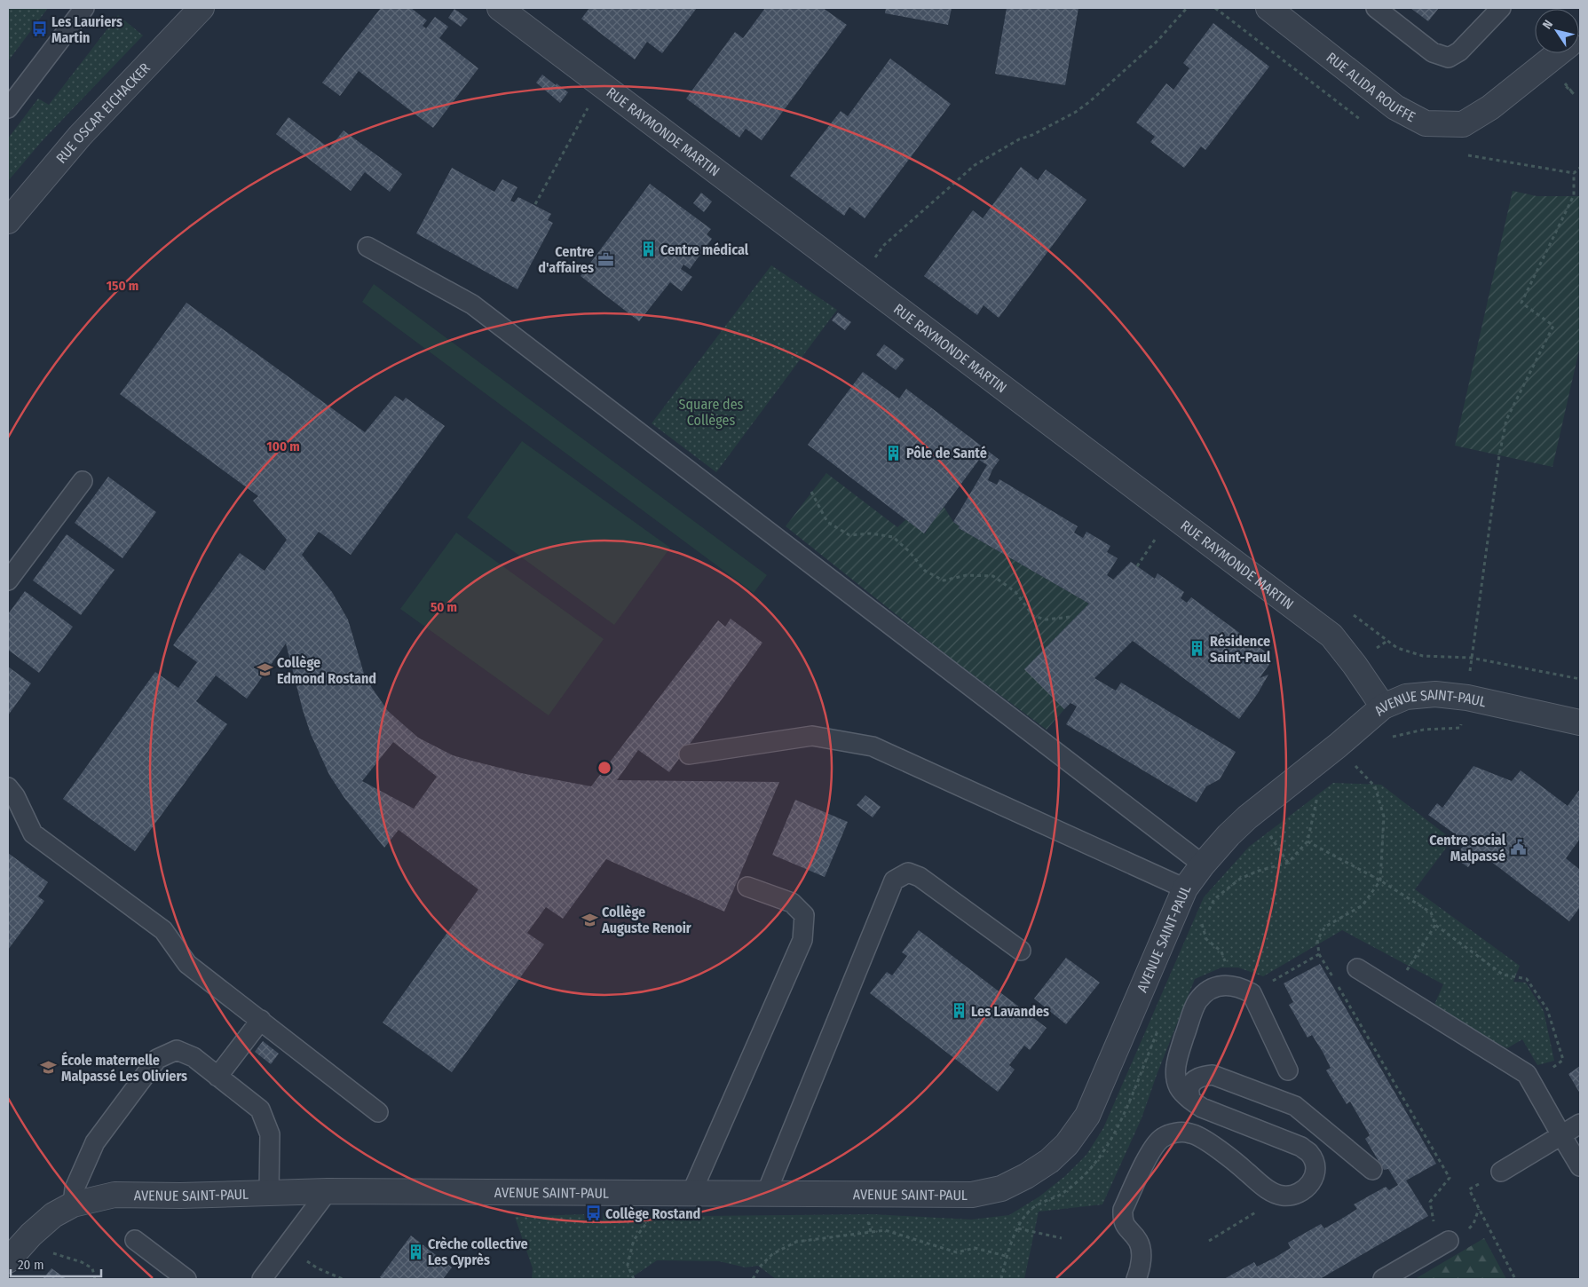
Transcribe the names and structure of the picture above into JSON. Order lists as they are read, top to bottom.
{
  "streets": {
    "street": [
      "RUE ALIDA ROUFFE",
      "RUE OSCAR EICHACKER",
      "RUE RAYMONDE MARTIN",
      "AVENUE SAINT-PAUL"
    ]
  },
  "crossings": [
    ["RUE RAYMONDE MARTIN", "AVENUE SAINT-PAUL"]
  ],
  "parks": ["Square des Collèges"],
  "places": {
    "bus stop": ["Les Lauriers Martin", "Collège Rostand"],
    "building": [
      "Centre médical",
      "Pôle de Santé",
      "Résidence Saint-Paul",
      "Les Lavandes",
      "Crèche collective Les Cyprès"
    ],
    "office": ["Centre d'affaires"],
    "school or university": ["Collège Edmond Rostand", "Collège Auguste Renoir", "École maternelle Malpassé Les Oliviers"],
    "public building": ["Centre social Malpassé"]
  },
  "scale_bar": "20 m",
  "north": "top left",
  "rings": ["150 m", "100 m", "50 m"]
}
